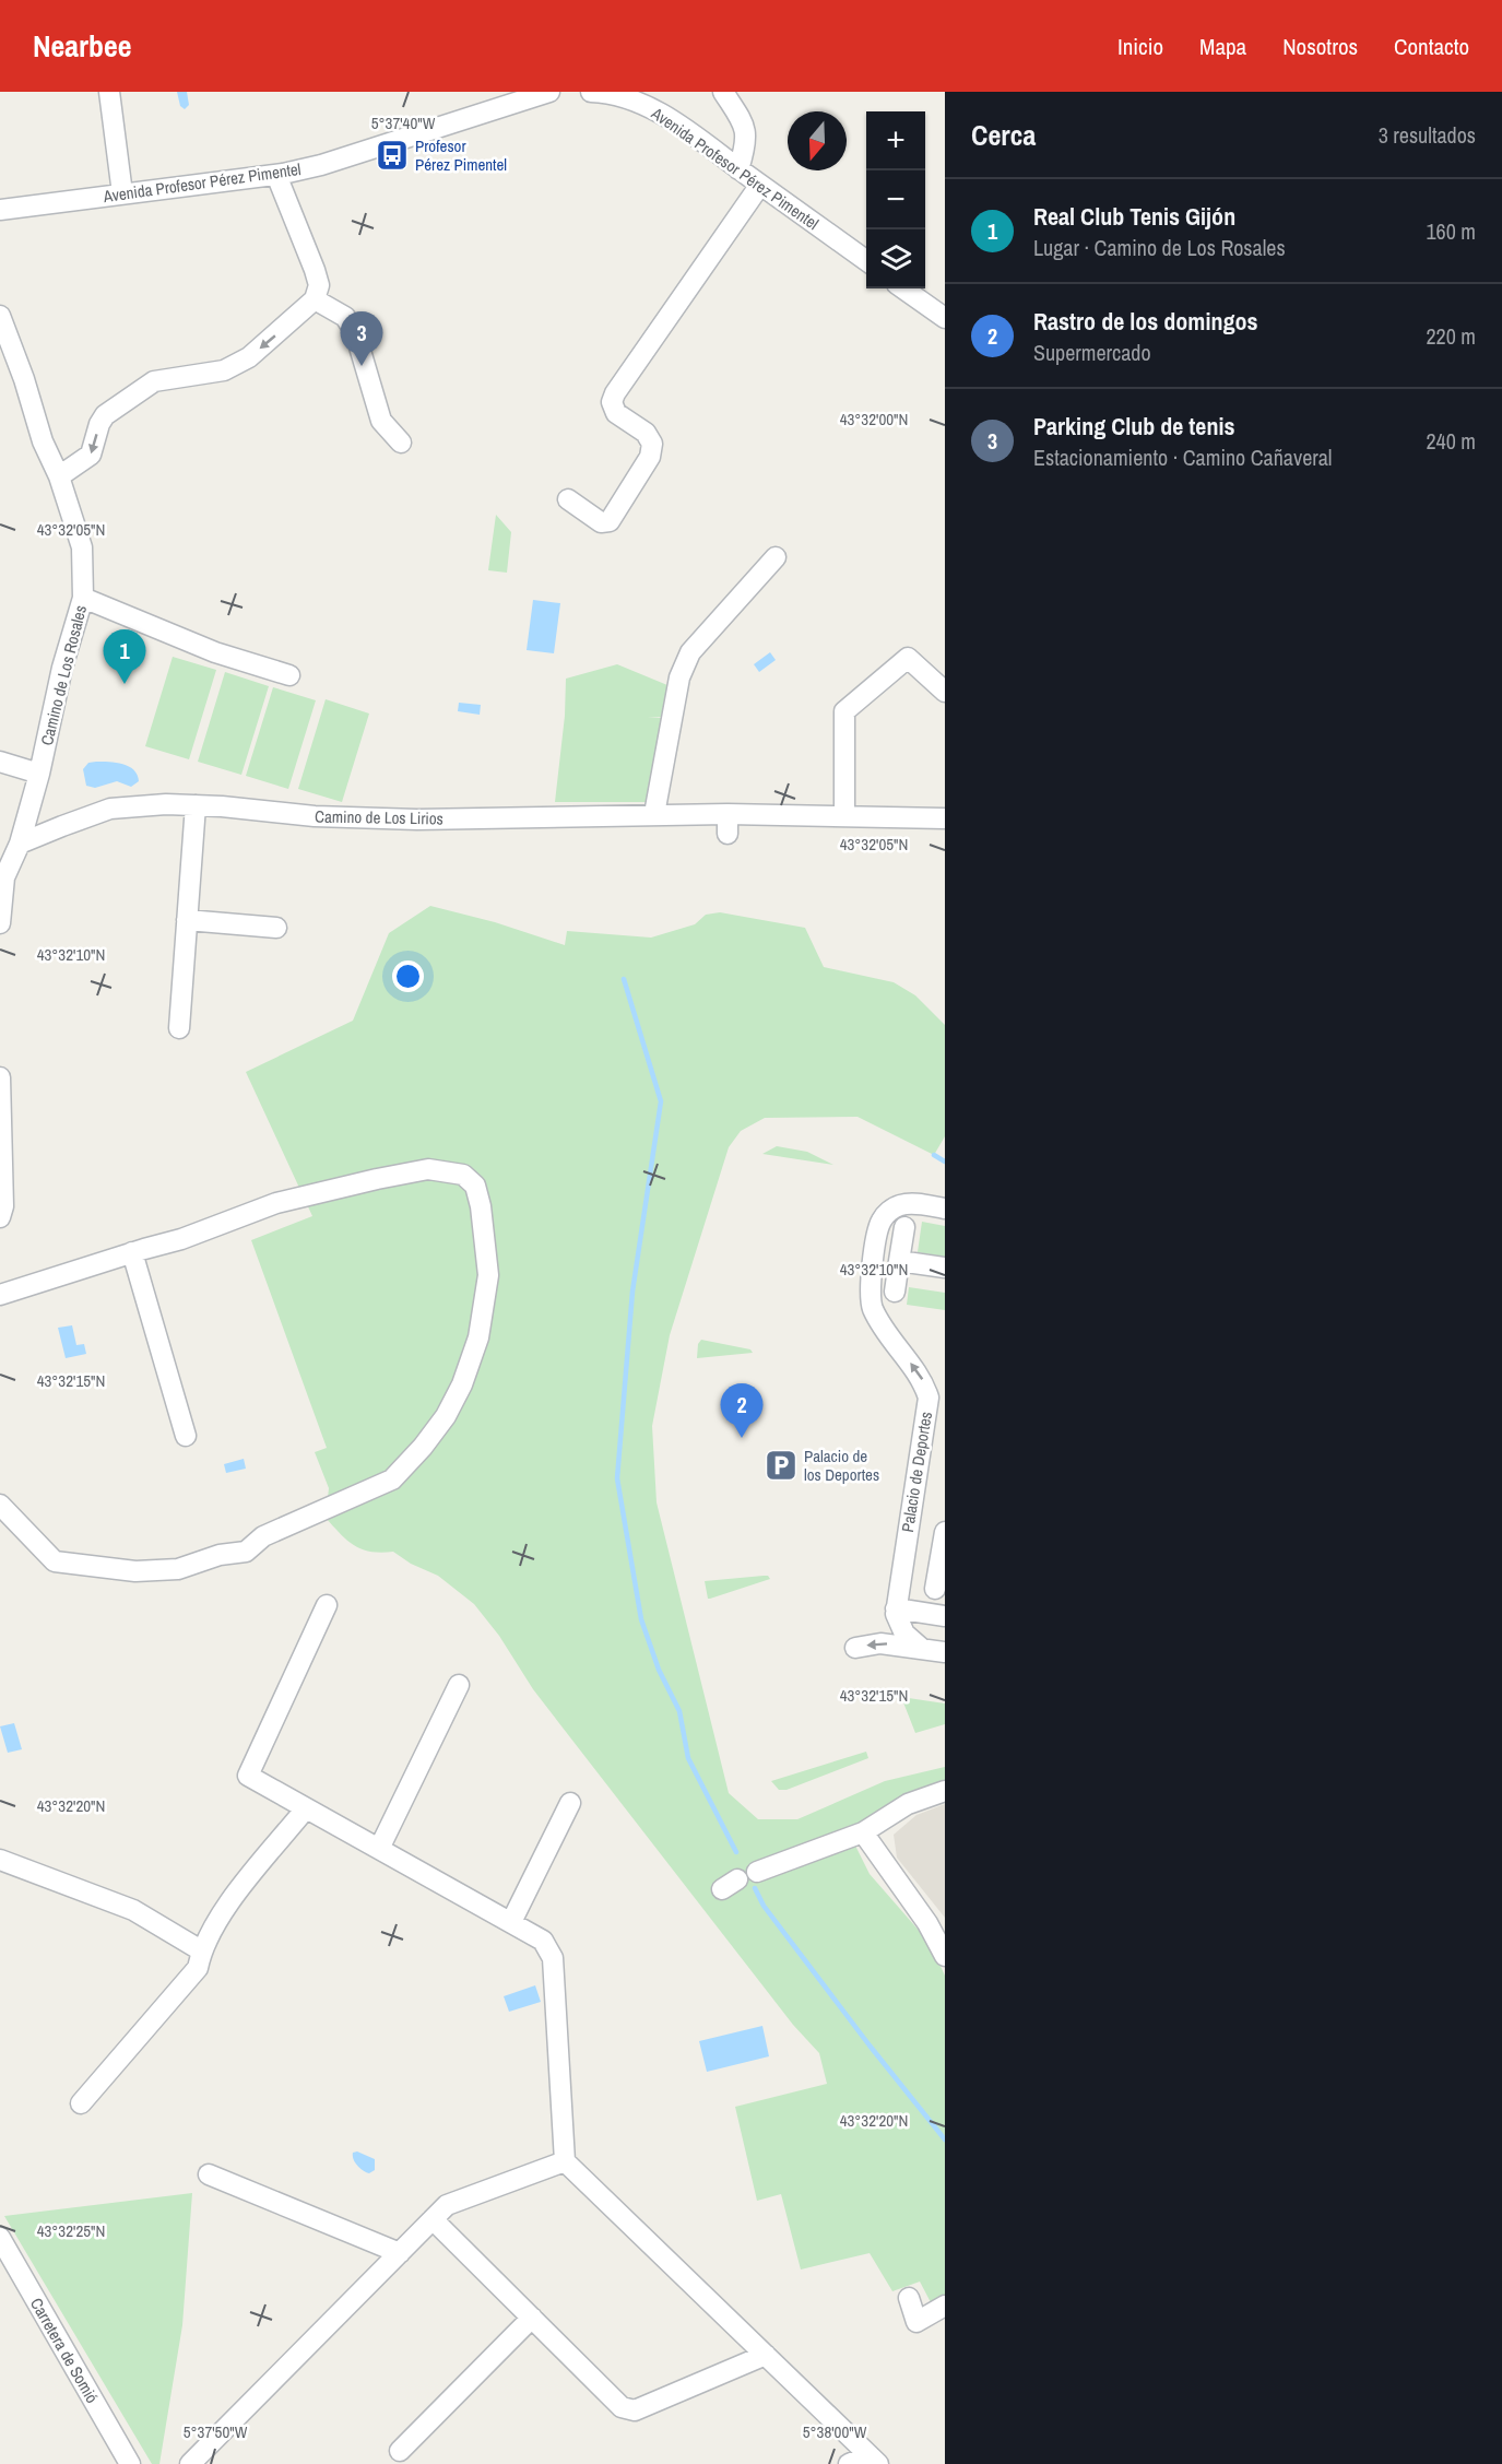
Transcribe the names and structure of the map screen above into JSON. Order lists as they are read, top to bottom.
{
  "streets": {
    "street": [
      "Avenida Profesor Pérez Pimentel",
      "Camino de Los Rosales",
      "Camino de Los Lirios",
      "Palacio de Deportes",
      "Carretera de Somió"
    ]
  },
  "crossings": [
    ["Camino de Los Rosales", "Camino de Los Lirios"]
  ],
  "one_way": ["Palacio de Deportes"],
  "places": {
    "bus stop": ["Profesor Pérez Pimentel"],
    "parking": ["Palacio de los Deportes"]
  },
  "north": "bottom",
  "page": {
    "header": "Nearbee",
    "nav": [
      "Inicio",
      "Mapa",
      "Nosotros",
      "Contacto"
    ],
    "heading": ["Cerca", "3 resultados"],
    "map_buttons": ["+", "−"],
    "list": [
      {
        "mark": "1",
        "name": "Real Club Tenis Gijón",
        "note": "Lugar · Camino de Los Rosales",
        "value": "160 m"
      },
      {
        "mark": "2",
        "name": "Rastro de los domingos",
        "note": "Supermercado",
        "value": "220 m"
      },
      {
        "mark": "3",
        "name": "Parking Club de tenis",
        "note": "Estacionamiento · Camino Cañaveral",
        "value": "240 m"
      }
    ],
    "pins": ["3", "1", "2"]
  },
  "coordinates": [
    "5°37'40\"W",
    "43°32'00\"N",
    "43°32'05\"N",
    "43°32'10\"N",
    "43°32'15\"N",
    "43°32'20\"N",
    "43°32'25\"N",
    "5°37'50\"W",
    "5°38'00\"W"
  ]
}
